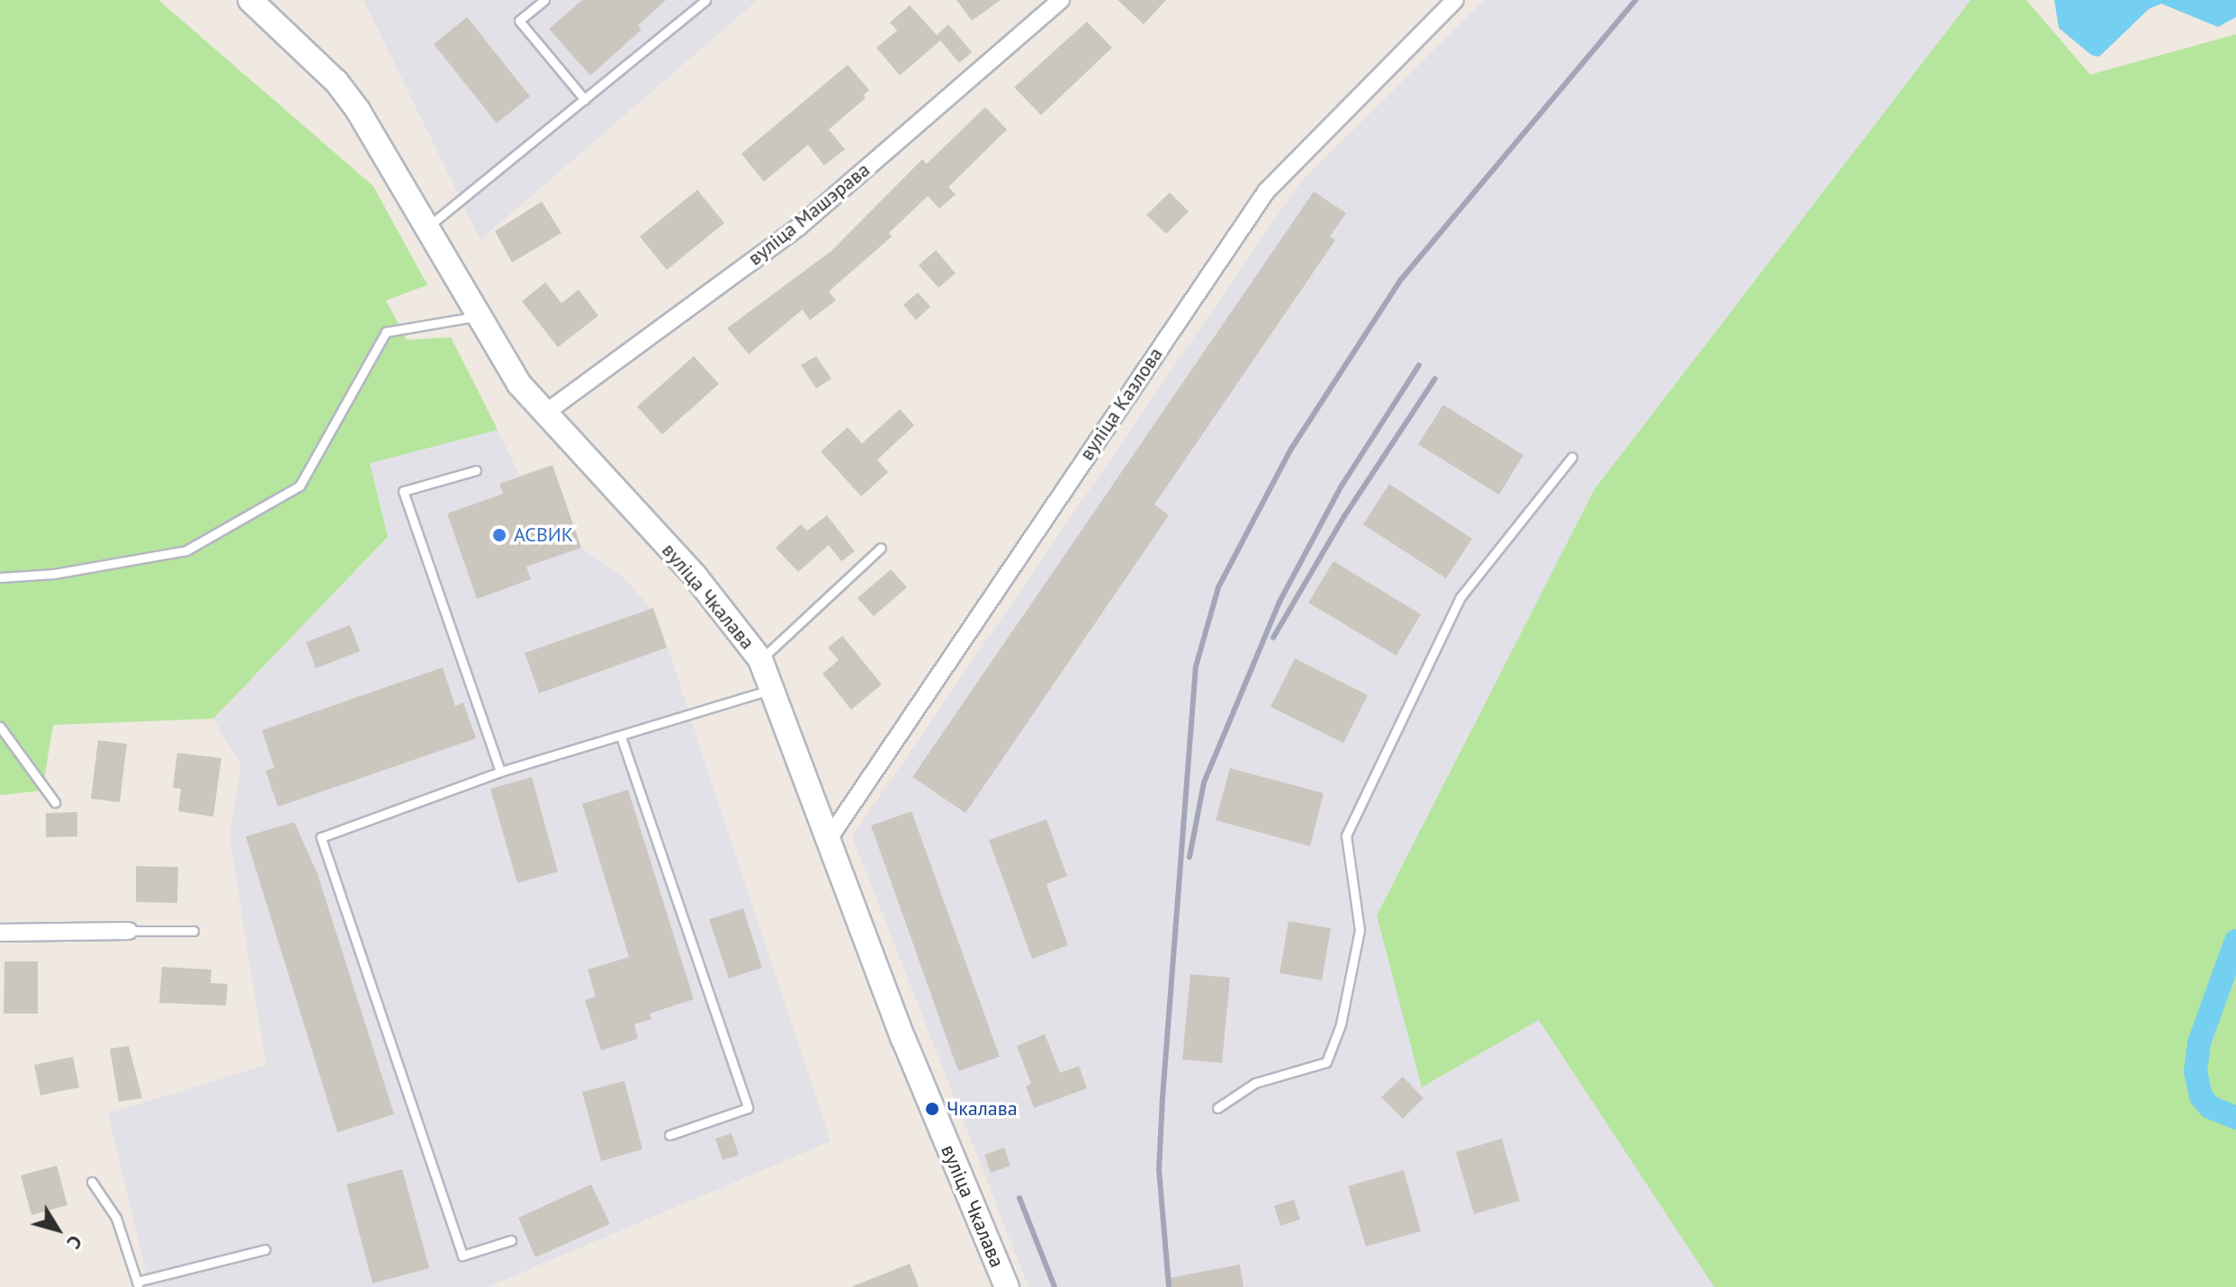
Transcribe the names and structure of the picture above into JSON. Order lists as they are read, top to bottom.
{
  "streets": {
    "street": ["вуліца Машэрава", "вуліца Казлова", "вуліца Чкалава"]
  },
  "crossings": [
    ["вуліца Машэрава", "вуліца Чкалава"],
    ["вуліца Казлова", "вуліца Чкалава"]
  ],
  "places": ["АСВИК", "Чкалава"],
  "north": "bottom right"
}
